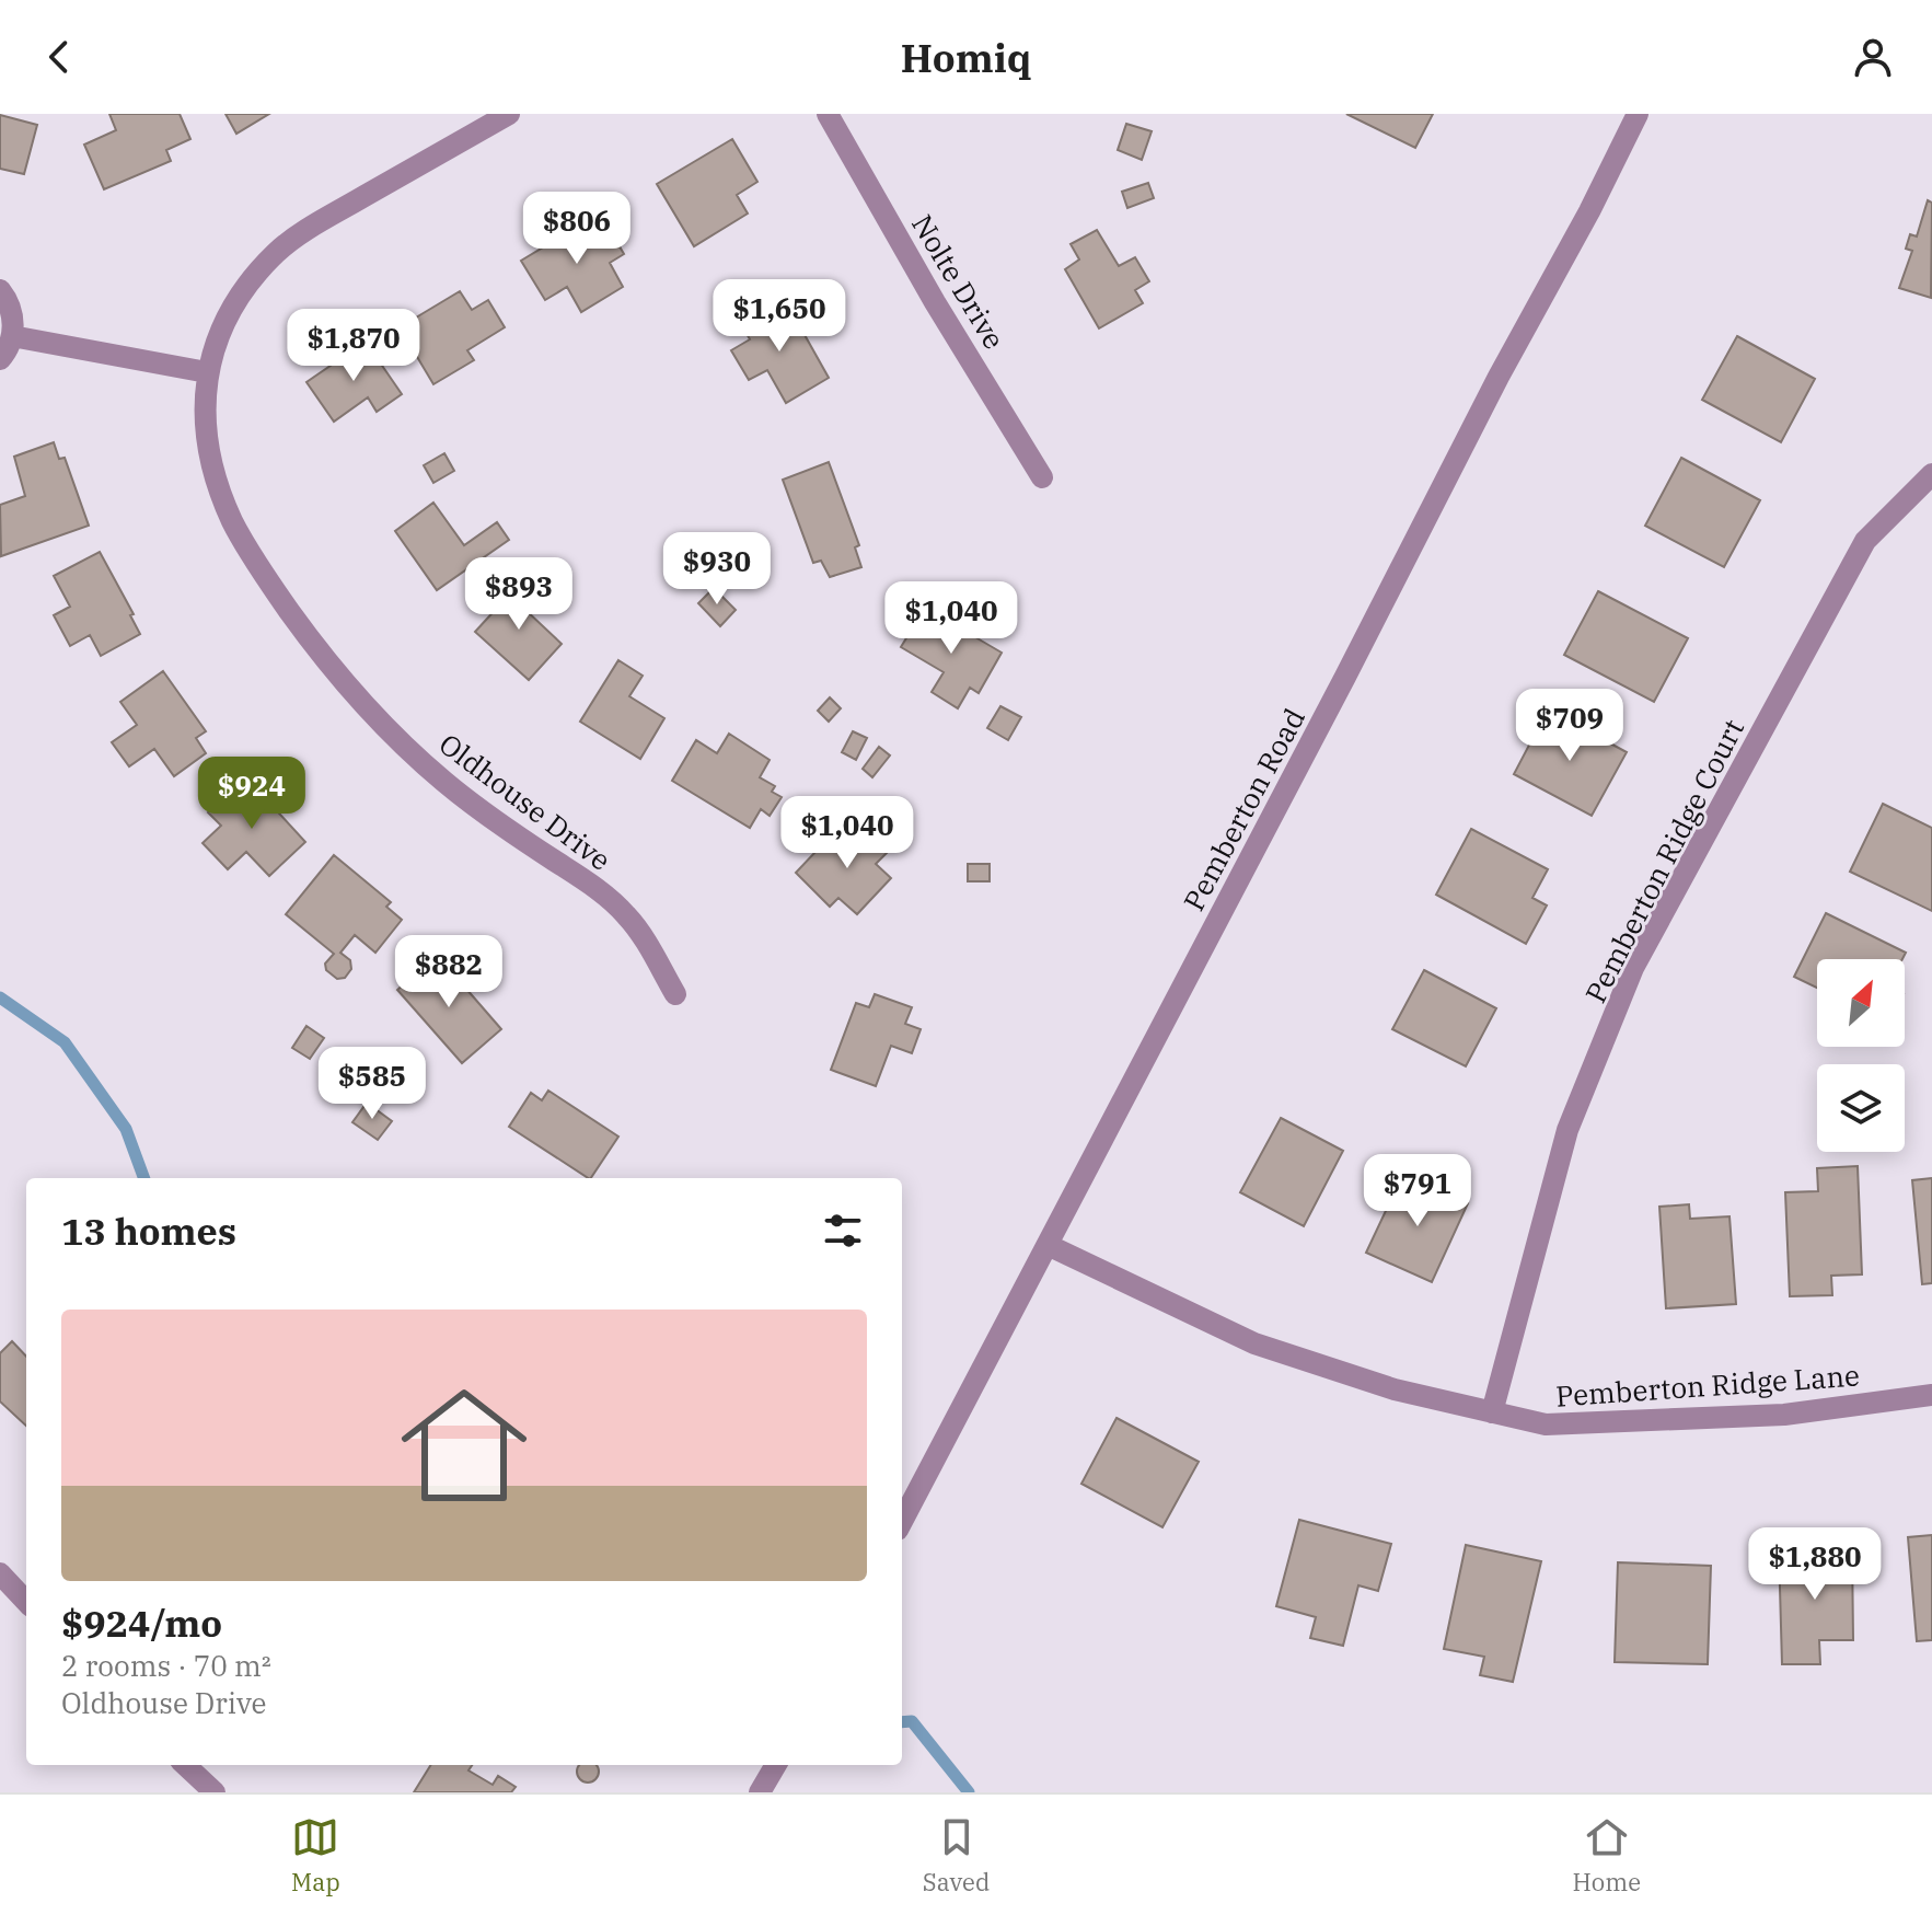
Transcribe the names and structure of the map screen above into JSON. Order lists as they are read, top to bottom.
{
  "streets": {
    "street": [
      "Nolte Drive",
      "Oldhouse Drive",
      "Pemberton Road",
      "Pemberton Ridge Court",
      "Pemberton Ridge Lane"
    ]
  },
  "crossings": [
    ["Pemberton Road", "Pemberton Ridge Lane"],
    ["Pemberton Ridge Court", "Pemberton Ridge Lane"]
  ],
  "north": "top right",
  "page": {
    "header": "Homiq",
    "price": [
      "$806",
      "$1,650",
      "$1,870",
      "$930",
      "$893",
      "$1,040",
      "$709",
      "$924",
      "$1,040",
      "$882",
      "$585",
      "$791",
      "$1,880"
    ],
    "heading": "13 homes",
    "list": [
      {
        "name": "$924/mo",
        "note": "2 rooms · 70 m² · Oldhouse Drive"
      }
    ],
    "tabs": ["Map", "Saved", "Home"]
  }
}
